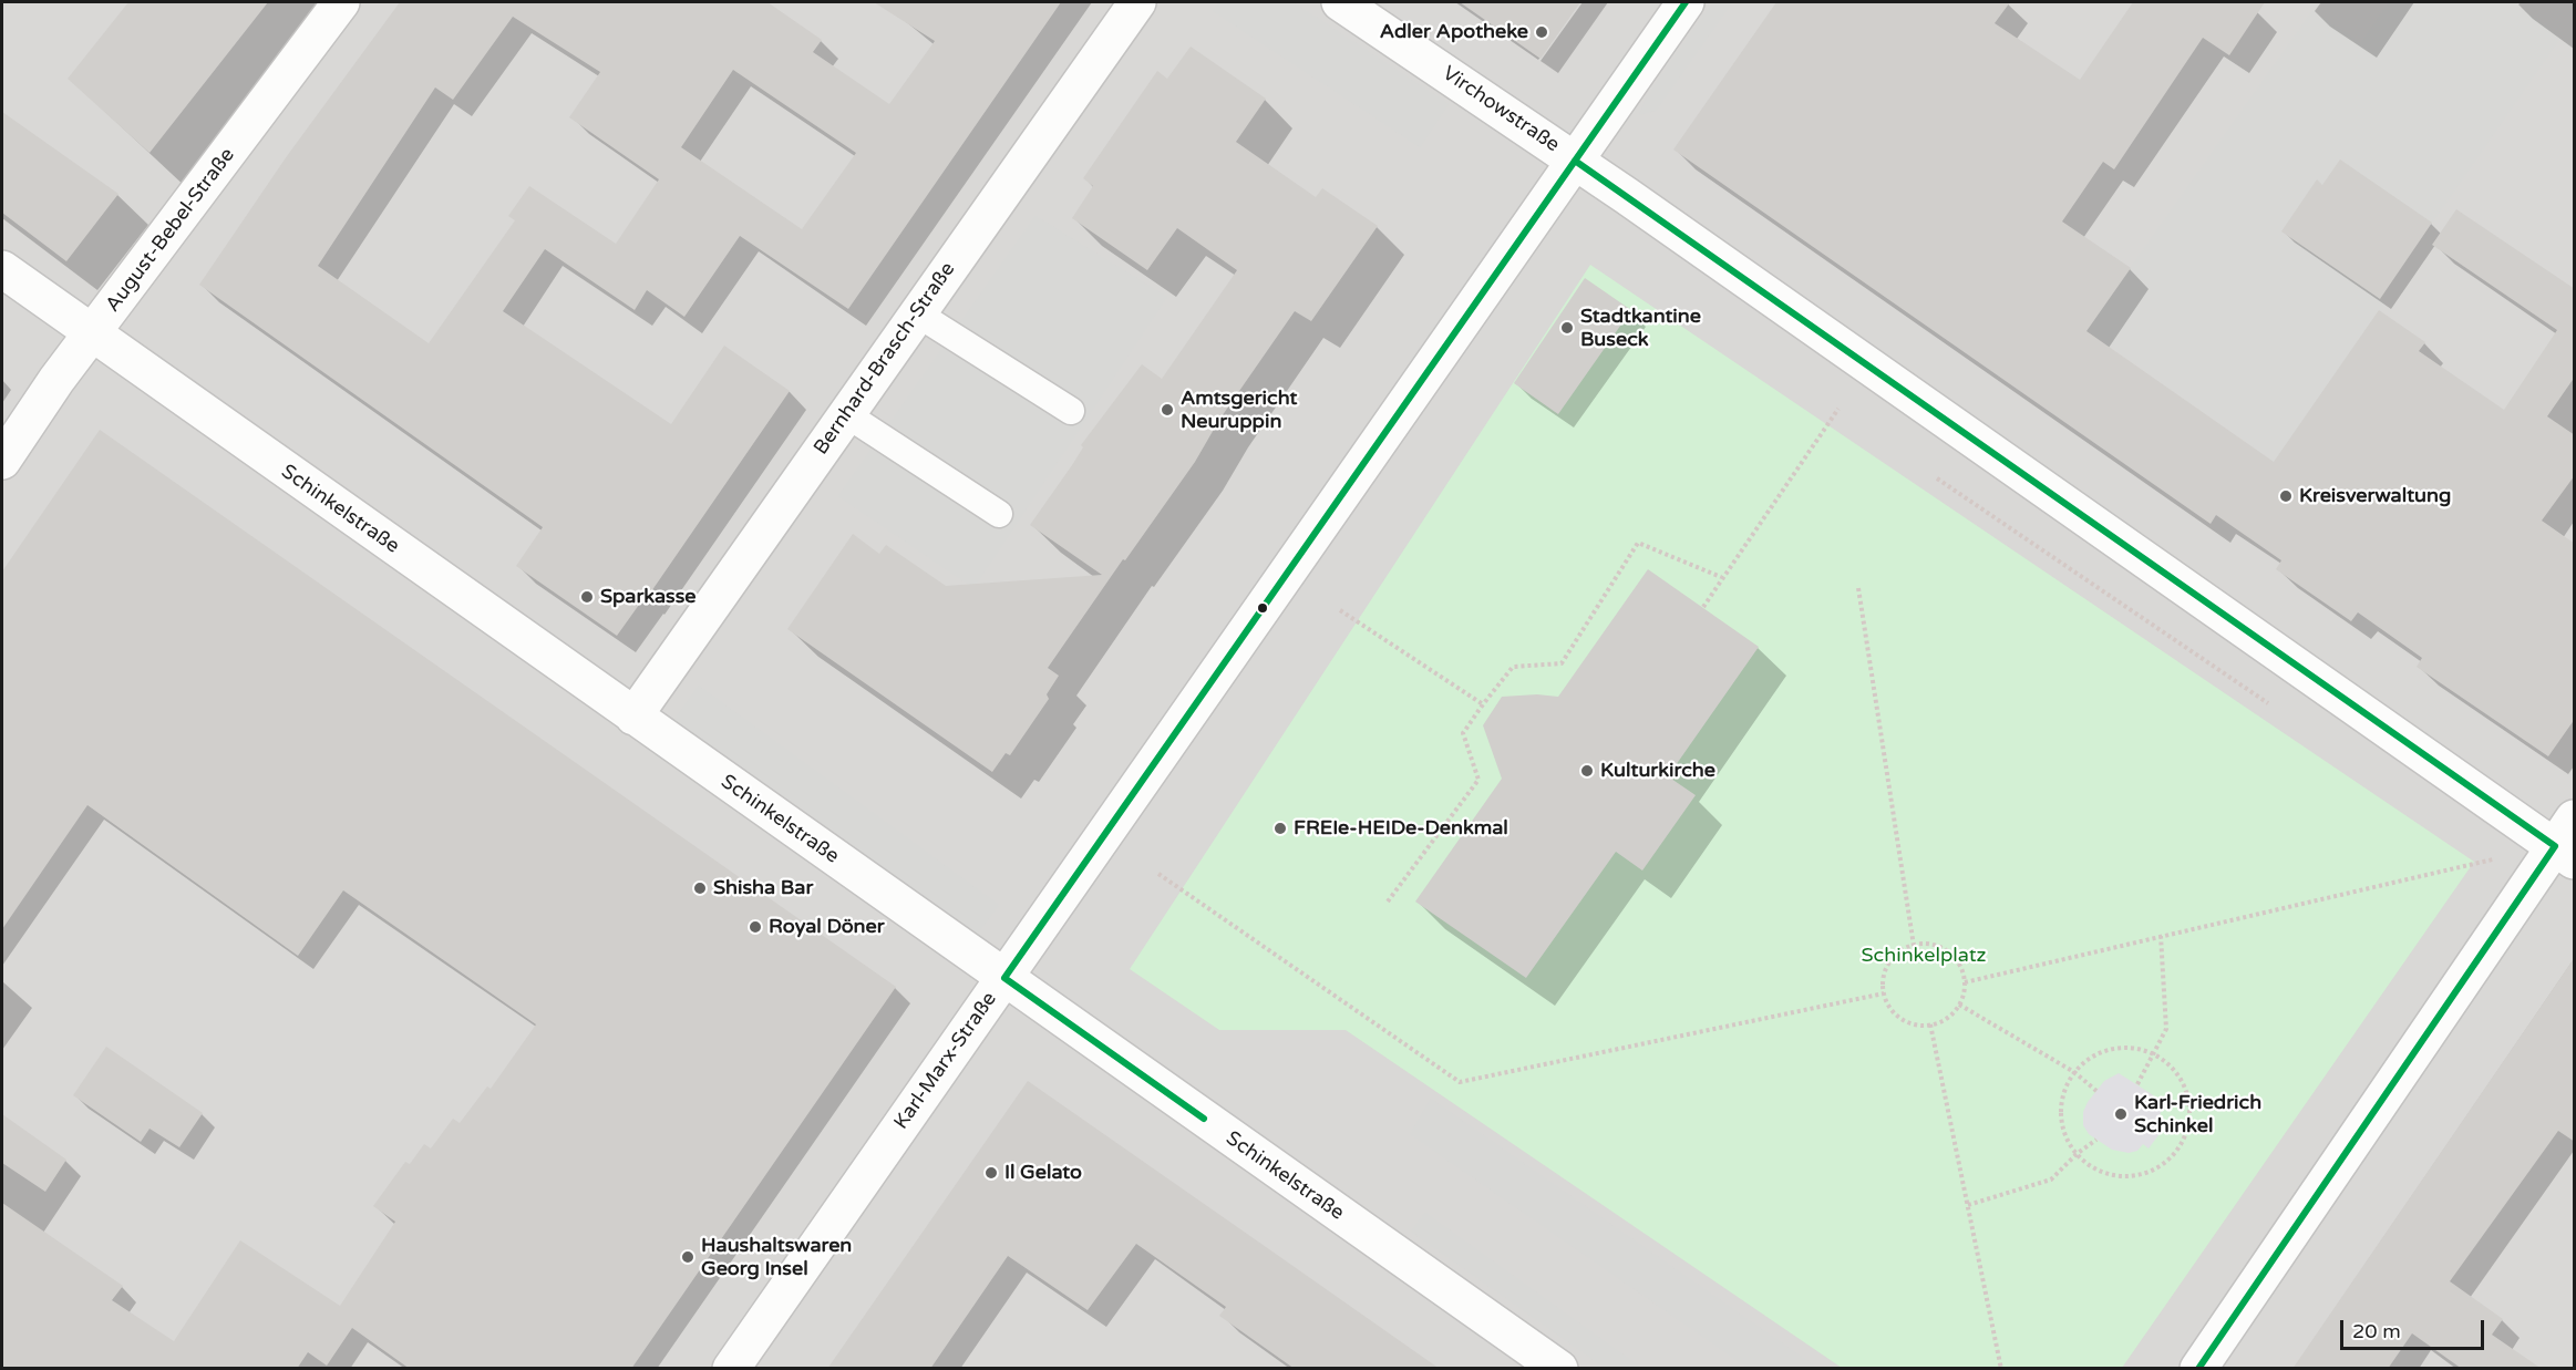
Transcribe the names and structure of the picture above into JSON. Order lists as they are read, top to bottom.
{
  "streets": {
    "street": [
      "Virchowstraße",
      "August-Bebel-Straße",
      "Bernhard-Brasch-Straße",
      "Schinkelstraße",
      "Karl-Marx-Straße"
    ]
  },
  "crossings": [
    ["Virchowstraße", "Karl-Marx-Straße"],
    ["August-Bebel-Straße", "Schinkelstraße"],
    ["Bernhard-Brasch-Straße", "Schinkelstraße"],
    ["Schinkelstraße", "Karl-Marx-Straße"]
  ],
  "parks": ["Schinkelplatz"],
  "places": [
    "Adler Apotheke",
    "Stadtkantine Buseck",
    "Amtsgericht Neuruppin",
    "Kreisverwaltung",
    "Sparkasse",
    "Kulturkirche",
    "FREIe-HEIDe-Denkmal",
    "Shisha Bar",
    "Royal Döner",
    "Karl-Friedrich Schinkel",
    "Il Gelato",
    "Haushaltswaren Georg Insel"
  ],
  "scale_bar": "20 m"
}
